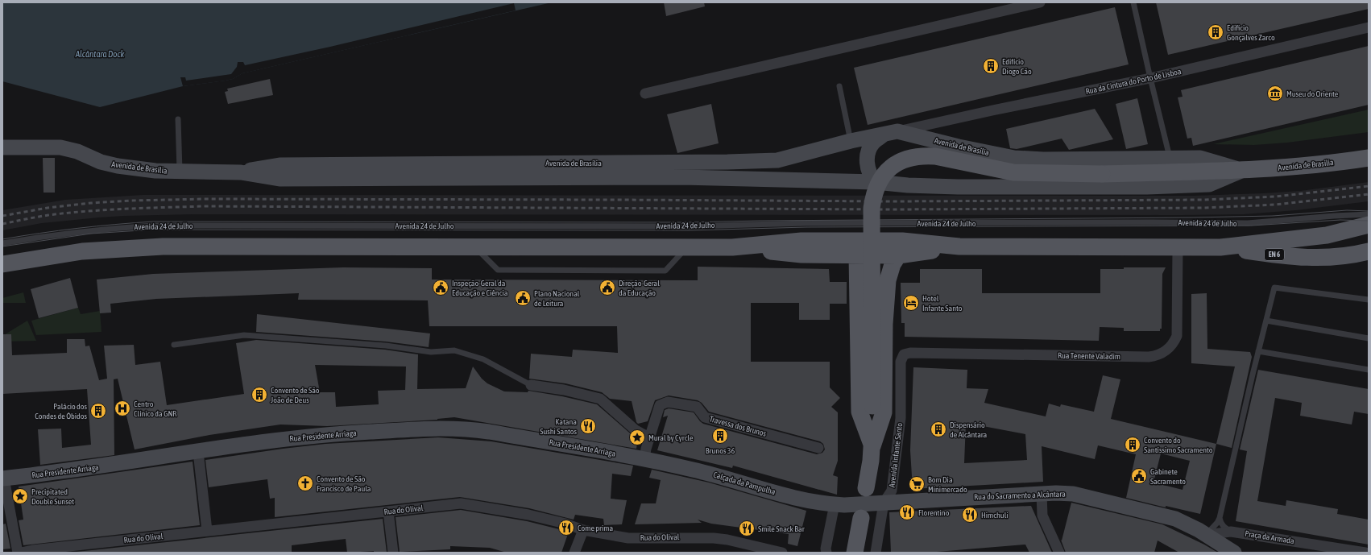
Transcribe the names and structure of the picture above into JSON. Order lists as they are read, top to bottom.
{
  "streets": {
    "main road": ["Avenida de Brasília", "EN 6"],
    "street": [
      "Rua da Cintura do Porto de Lisboa",
      "Rua Tenente Valadim",
      "Travessa dos Brunos",
      "Rua Presidente Arriaga",
      "Avenida Infante Santo",
      "Calçada da Pampulha",
      "Rua do Sacramento a Alcântara",
      "Rua do Olival",
      "Praça da Armada"
    ],
    "lane": ["Avenida 24 de Julho"]
  },
  "crossings": [
    ["Rua da Cintura do Porto de Lisboa", "Avenida de Brasília"],
    ["Rua Tenente Valadim", "Avenida Infante Santo"],
    ["Travessa dos Brunos", "Rua Presidente Arriaga"],
    ["Travessa dos Brunos", "Calçada da Pampulha"],
    ["Rua Presidente Arriaga", "Calçada da Pampulha"],
    ["Avenida Infante Santo", "Calçada da Pampulha"],
    ["Avenida Infante Santo", "Rua do Sacramento a Alcântara"],
    ["Calçada da Pampulha", "Rua do Sacramento a Alcântara"],
    ["Rua do Sacramento a Alcântara", "Praça da Armada"]
  ],
  "water": ["Alcântara Dock"],
  "places": {
    "building": [
      "Edificio Gonçalves Zarco",
      "Edifício Diogo Cão",
      "Convento de São João de Deus",
      "Palácio dos Condes de Óbidos",
      "Dispensário de Alcântara",
      "Brunos 36",
      "Convento do Santíssimo Sacramento"
    ],
    "museum": ["Museu do Oriente"],
    "public building": [
      "Inspeção-Geral da Educação e Ciência",
      "Direção-Geral da Educação",
      "Plano Nacional de Leitura",
      "Gabinete Sacramento"
    ],
    "hotel": ["Hotel Infante Santo"],
    "hospital": ["Centro Clínico da GNR"],
    "restaurant": [
      "Katana Sushi Santos",
      "Florentino",
      "Himchuli",
      "Come prima",
      "Smile Snack Bar"
    ],
    "place": ["Mural by Cyrcle", "Precipitated Double Sunset"],
    "church": ["Convento de São Francisco de Paula"],
    "supermarket": ["Bom Dia Minimercado"]
  }
}
